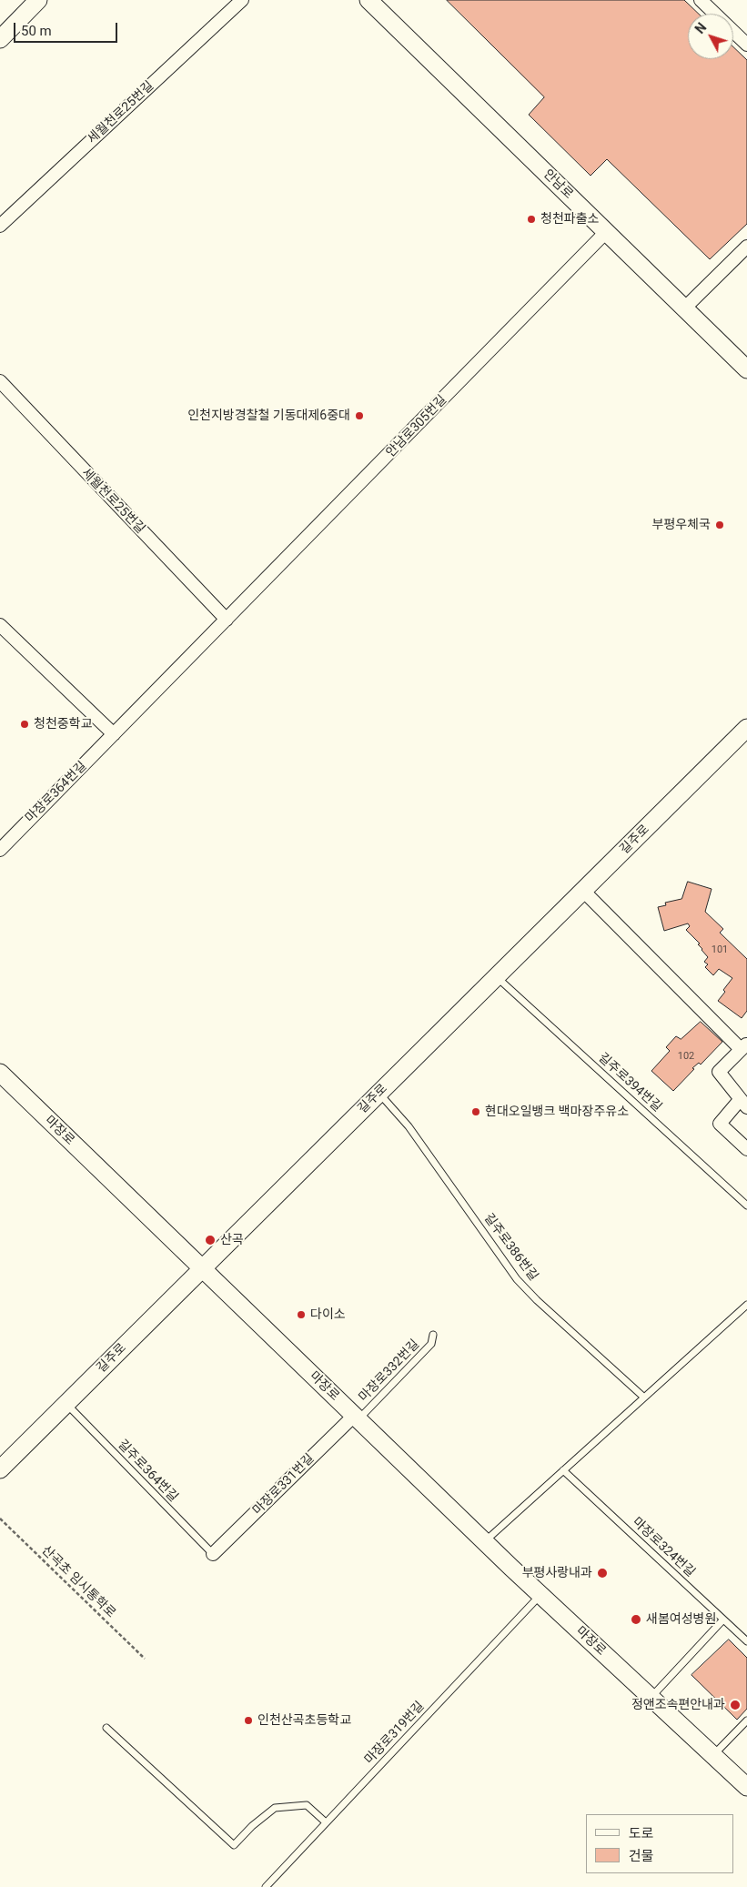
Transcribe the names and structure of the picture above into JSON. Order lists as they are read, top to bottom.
{
  "streets": {
    "main road": ["안남로", "길주로", "마장로"],
    "street": [
      "세월천로25번길",
      "안남로305번길",
      "마장로364번길",
      "마장로331번길"
    ],
    "lane": [
      "길주로394번길",
      "길주로386번길",
      "마장로332번길",
      "길주로364번길",
      "마장로324번길",
      "마장로319번길"
    ],
    "path": ["산곡초 임시통학로"]
  },
  "crossings": [
    ["세월천로25번길", "안남로305번길"],
    ["세월천로25번길", "마장로364번길"],
    ["안남로", "안남로305번길"],
    ["안남로305번길", "마장로364번길"],
    ["길주로", "길주로394번길"],
    ["길주로", "마장로"],
    ["길주로", "길주로386번길"],
    ["길주로", "길주로364번길"],
    ["마장로", "마장로332번길"],
    ["마장로", "마장로331번길"],
    ["마장로", "마장로319번길"],
    ["마장로332번길", "마장로331번길"],
    ["길주로364번길", "마장로331번길"]
  ],
  "places": [
    "청천파출소",
    "인천지방경찰철 기동대제6중대",
    "부평우체국",
    "청천중학교",
    "현대오일뱅크 백마장주유소",
    "산곡",
    "다이소",
    "부평사랑내과",
    "새봄여성병원",
    "정앤조속편안내과",
    "인천산곡초등학교"
  ],
  "house_numbers": ["101", "102"],
  "legend": ["도로", "건물"],
  "scale_bar": "50 m",
  "north": "top left"
}
